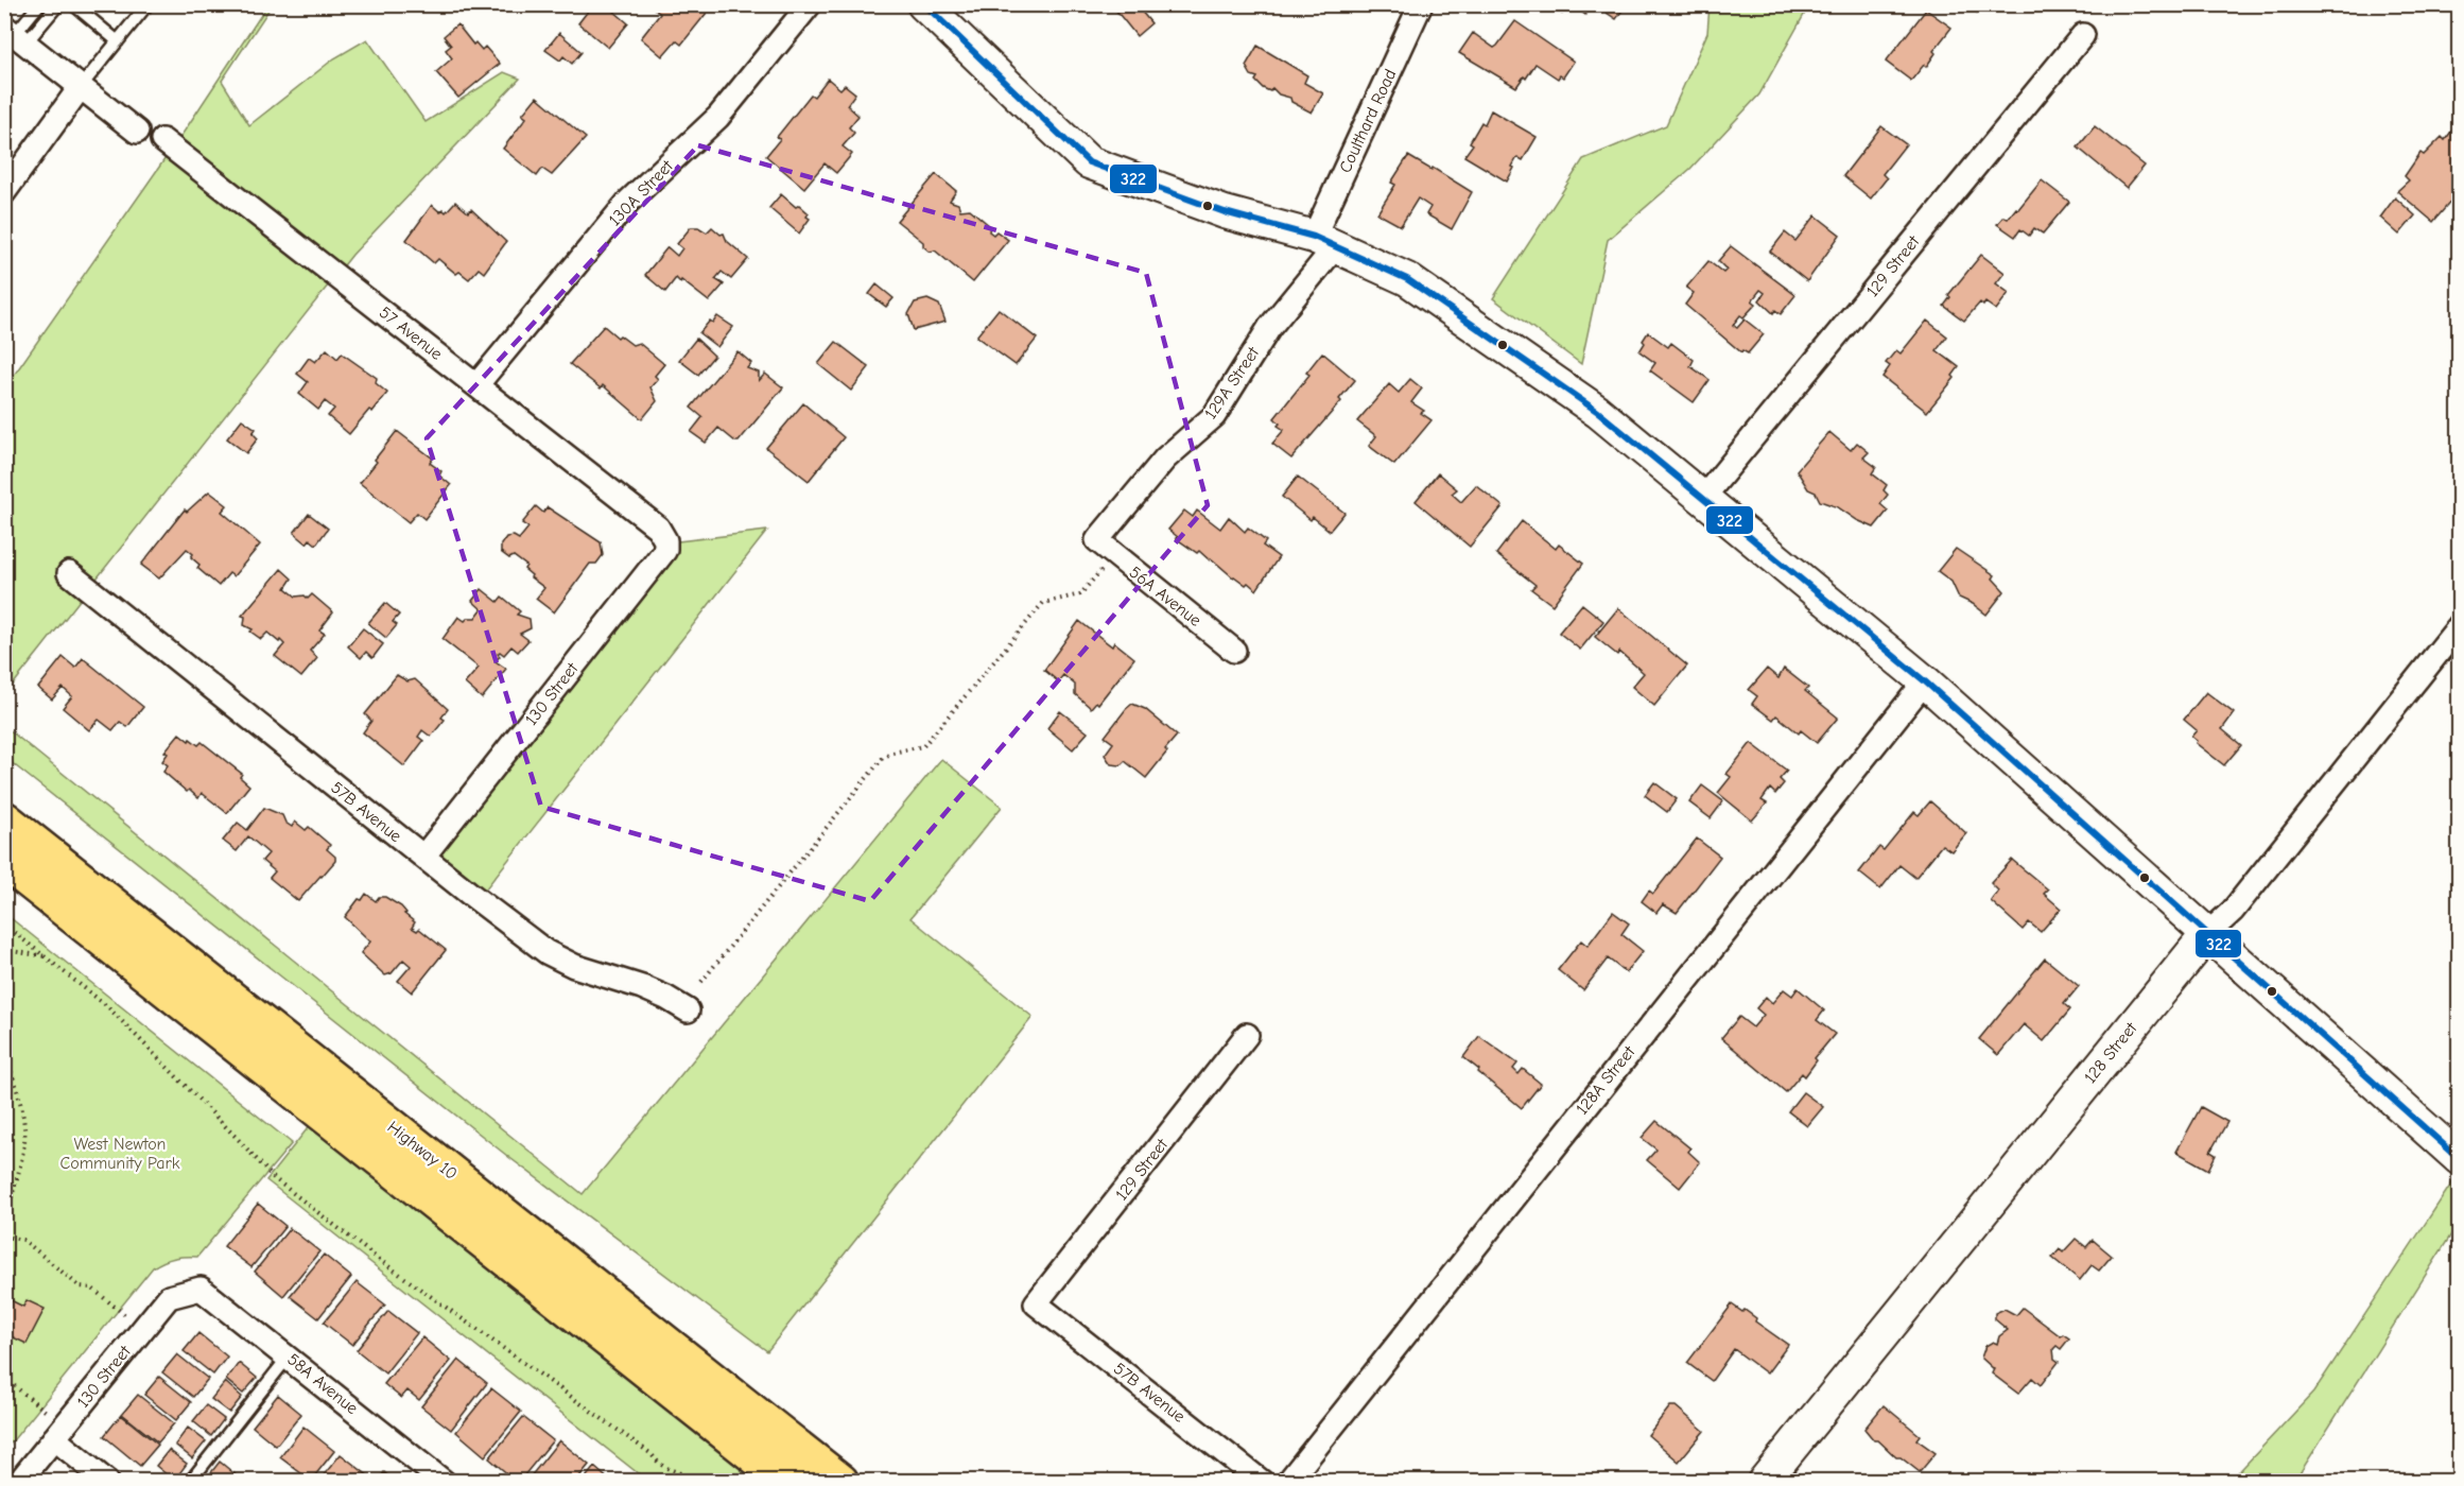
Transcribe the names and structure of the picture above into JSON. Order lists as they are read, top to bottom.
{
  "streets": {
    "highway": ["Highway 10"],
    "street": [
      "Coulthard Road",
      "130A Street",
      "129 Street",
      "57 Avenue",
      "129A Street",
      "56A Avenue",
      "130 Street",
      "57B Avenue",
      "128 Street",
      "128A Street",
      "58A Avenue"
    ]
  },
  "crossings": [
    ["Coulthard Road", "129A Street"],
    ["130A Street", "57 Avenue"],
    ["129 Street", "57B Avenue"],
    ["57 Avenue", "130 Street"],
    ["129A Street", "56A Avenue"],
    ["130 Street", "57B Avenue"],
    ["130 Street", "58A Avenue"]
  ],
  "parks": ["West Newton Community Park"],
  "lines": ["transit line 322"]
}
